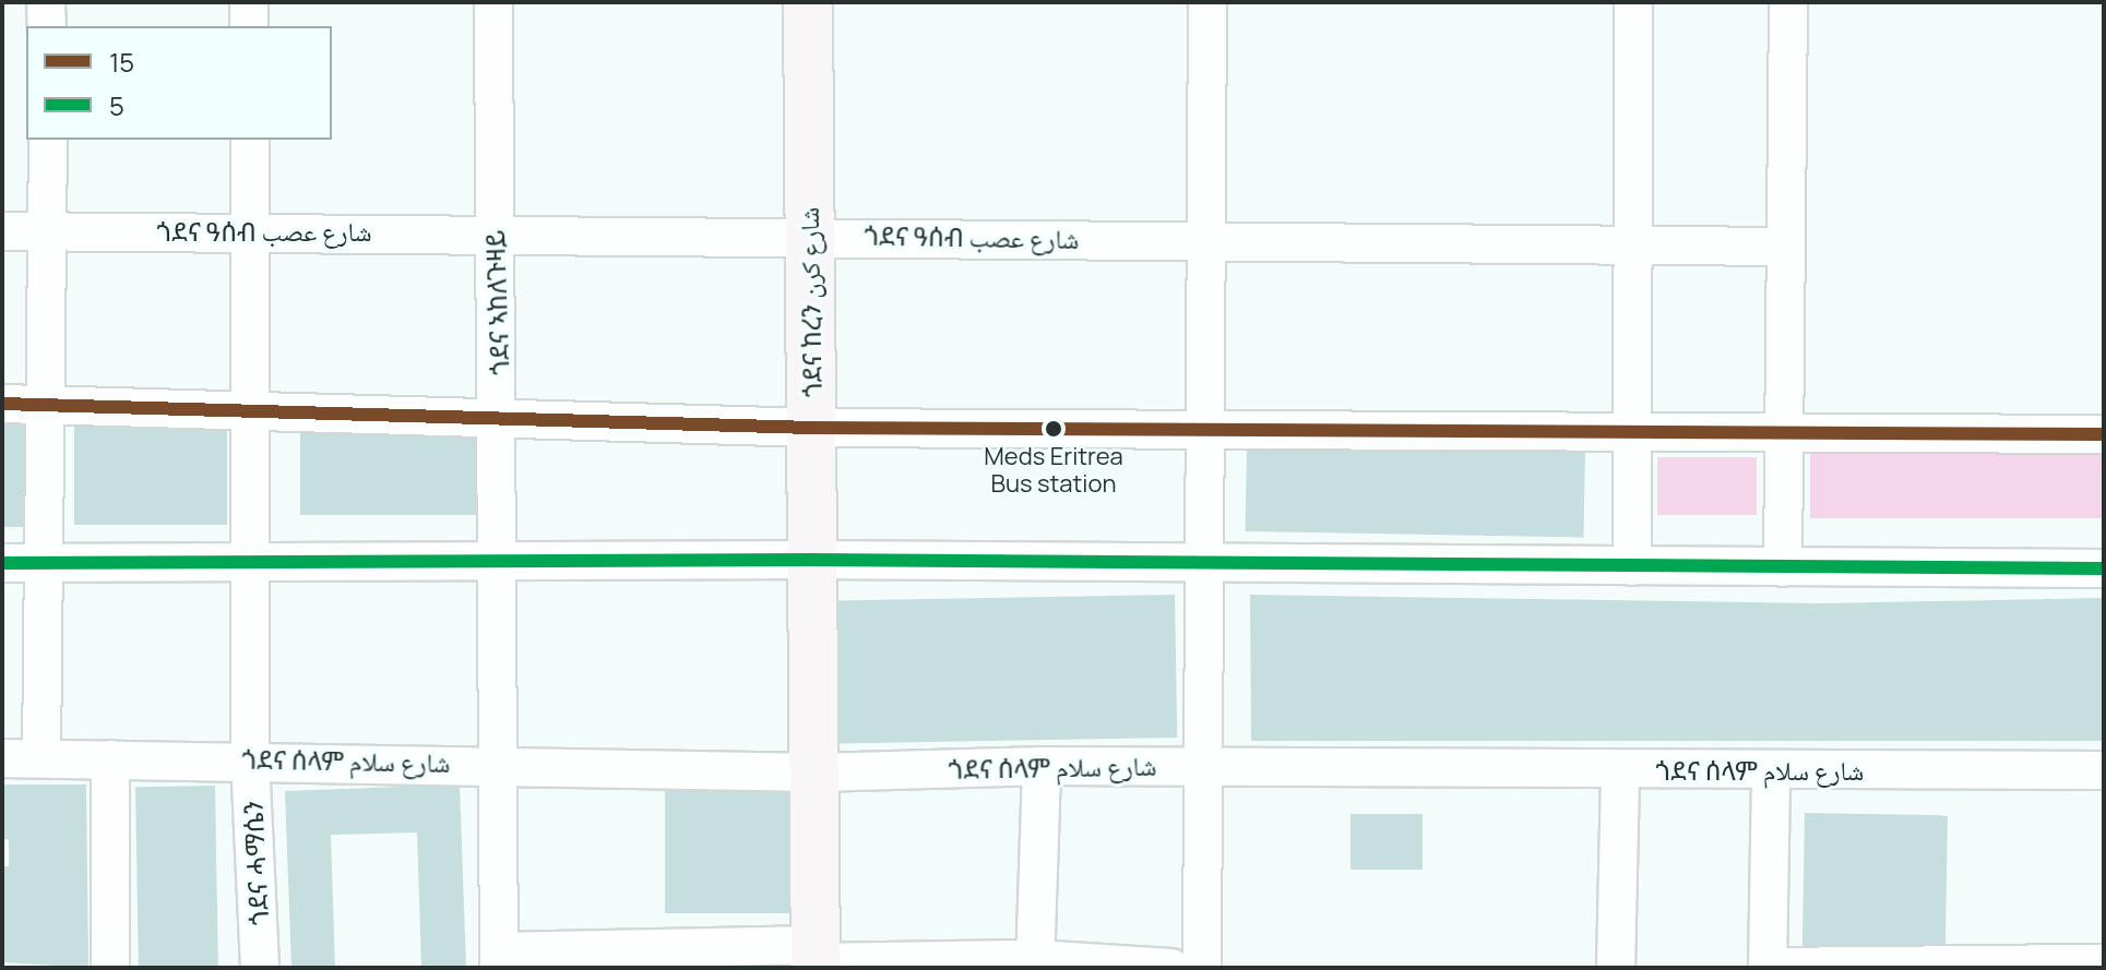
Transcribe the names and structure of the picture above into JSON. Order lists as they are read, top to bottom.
{
  "streets": {
    "street": [
      "ጎደና ዓሰብ شارع عصب",
      "ጎደና ኣከለጉዛይ",
      "ጎደና ከረን شارع كرن",
      "ጎደና ሰላም شارع سلام",
      "ጎደና ሓማሴን"
    ]
  },
  "crossings": [
    ["ጎደና ዓሰብ شارع عصب", "ጎደና ኣከለጉዛይ"],
    ["ጎደና ዓሰብ شارع عصب", "ጎደና ከረን شارع كرن"],
    ["ጎደና ዓሰብ شارع عصب", "ጎደና ሓማሴን"],
    ["ጎደና ኣከለጉዛይ", "ጎደና ሰላም شارع سلام"],
    ["ጎደና ከረን شارع كرن", "ጎደና ሰላም شارع سلام"],
    ["ጎደና ሰላም شارع سلام", "ጎደና ሓማሴን"]
  ],
  "places": ["Meds Eritrea Bus station"],
  "lines": ["transit line 15", "transit line 5"],
  "legend": ["15", "5"]
}
